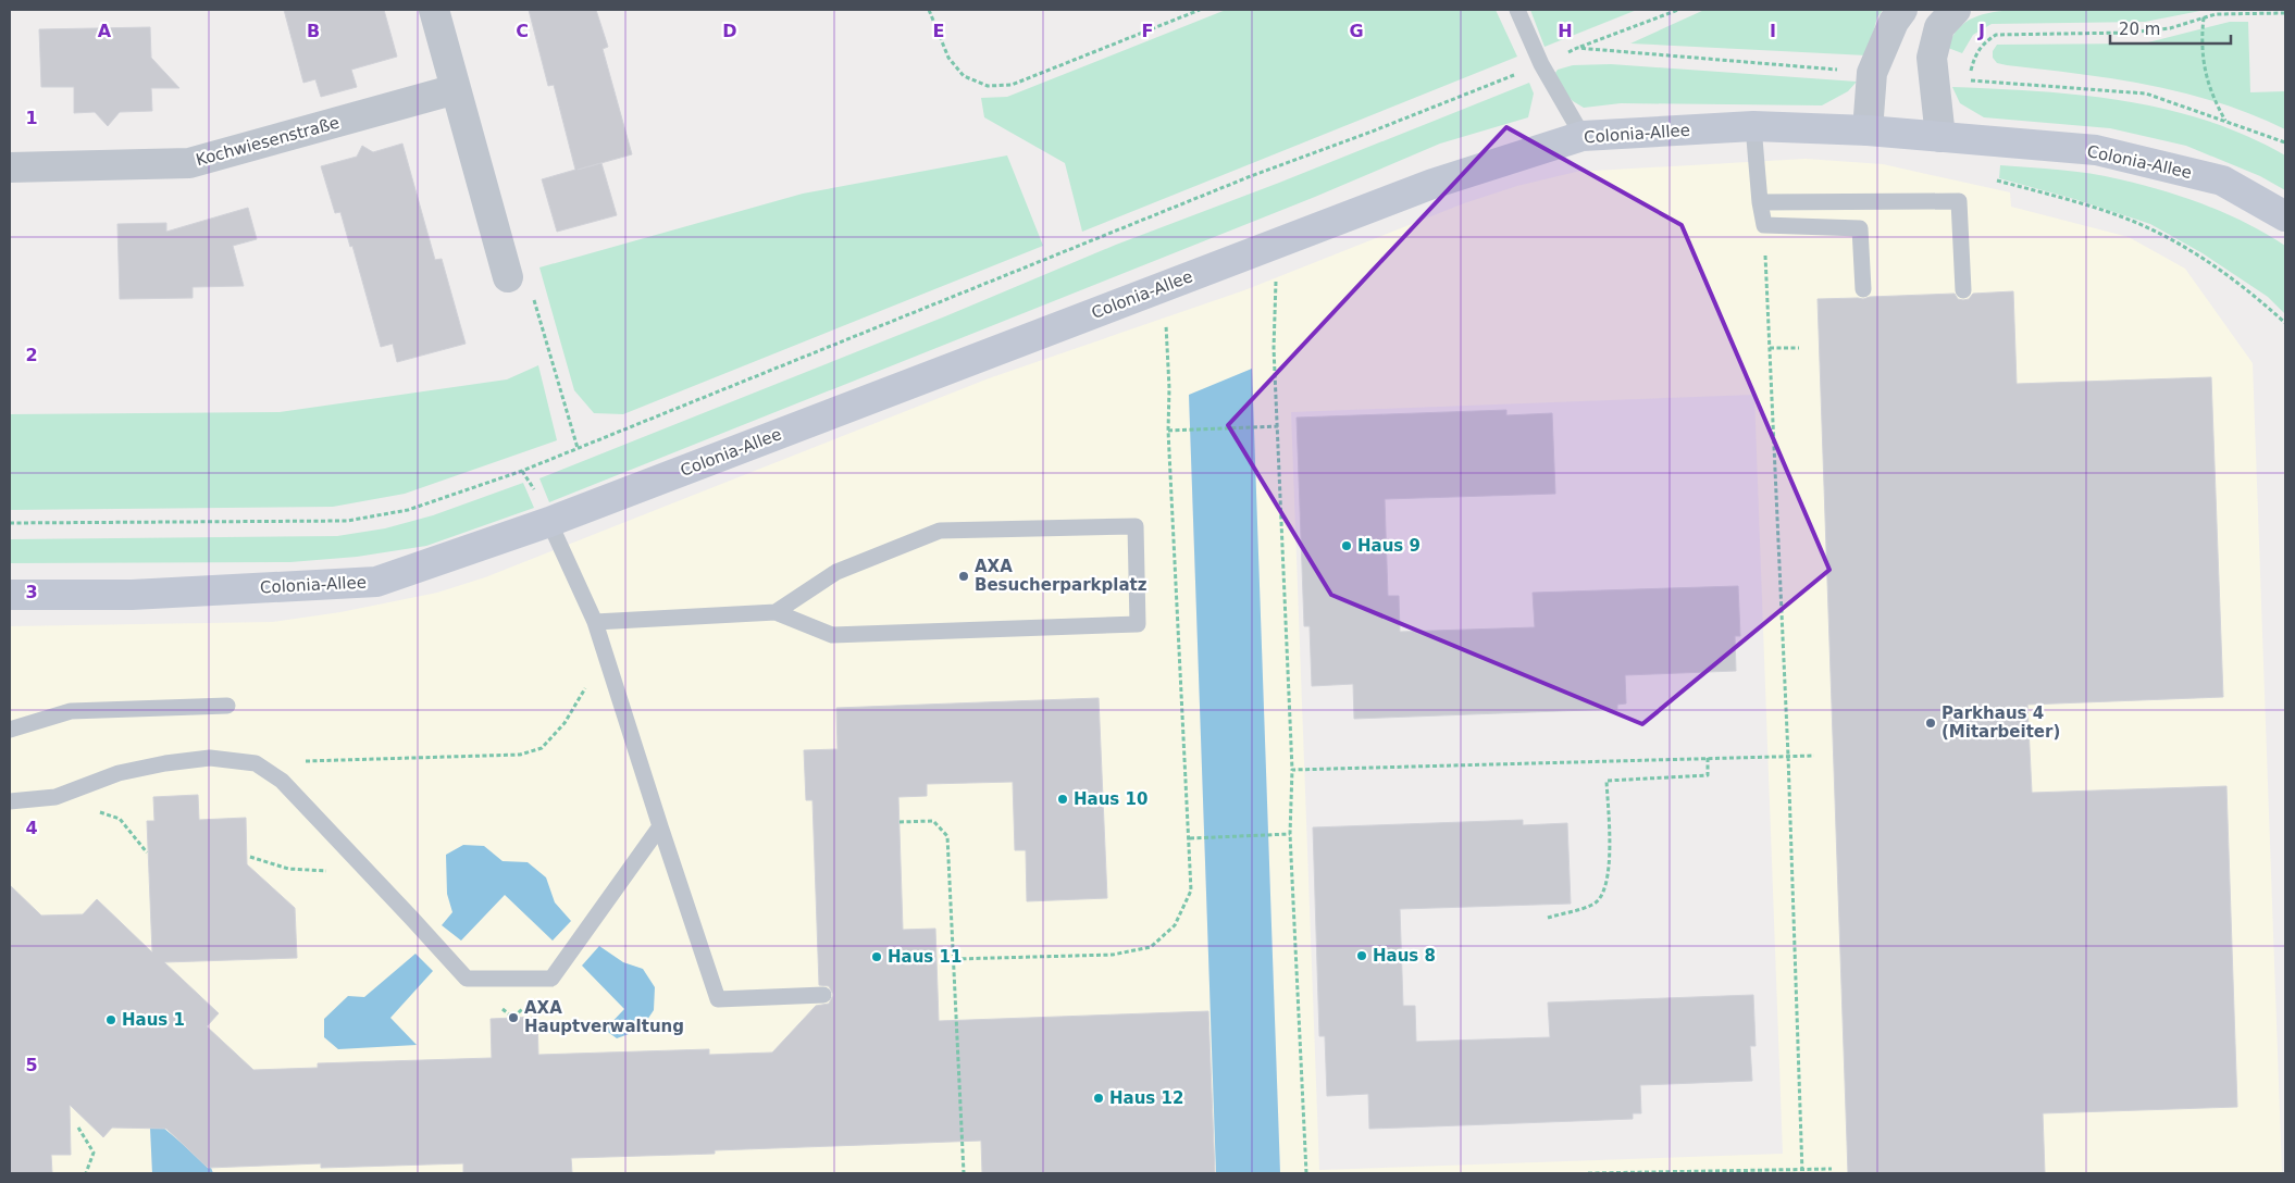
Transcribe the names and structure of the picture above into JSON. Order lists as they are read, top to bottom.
{
  "streets": {
    "main road": ["Colonia-Allee"],
    "street": ["Kochwiesenstraße"]
  },
  "places": [
    "Haus 9",
    "AXA Besucherparkplatz",
    "Parkhaus 4 (Mitarbeiter)",
    "Haus 10",
    "Haus 8",
    "Haus 11",
    "AXA Hauptverwaltung",
    "Haus 1",
    "Haus 12"
  ],
  "scale_bar": "20 m",
  "grid": {
    "columns": [
      "A",
      "B",
      "C",
      "D",
      "E",
      "F",
      "G",
      "H",
      "I",
      "J"
    ],
    "rows": [
      "1",
      "2",
      "3",
      "4",
      "5"
    ]
  }
}
